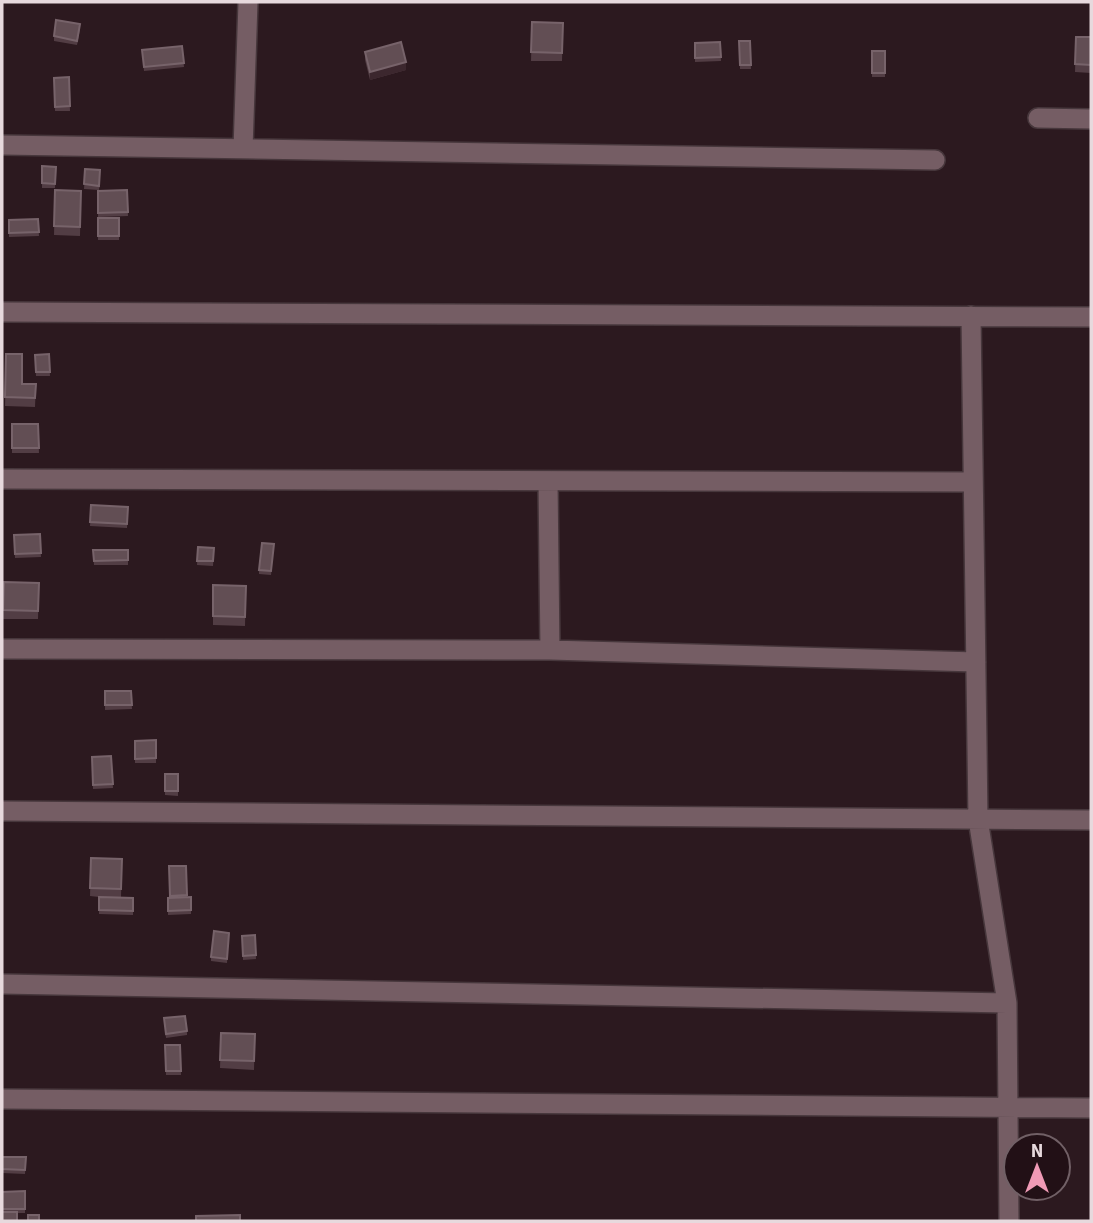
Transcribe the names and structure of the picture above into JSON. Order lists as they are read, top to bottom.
{
  "north": "top"
}
